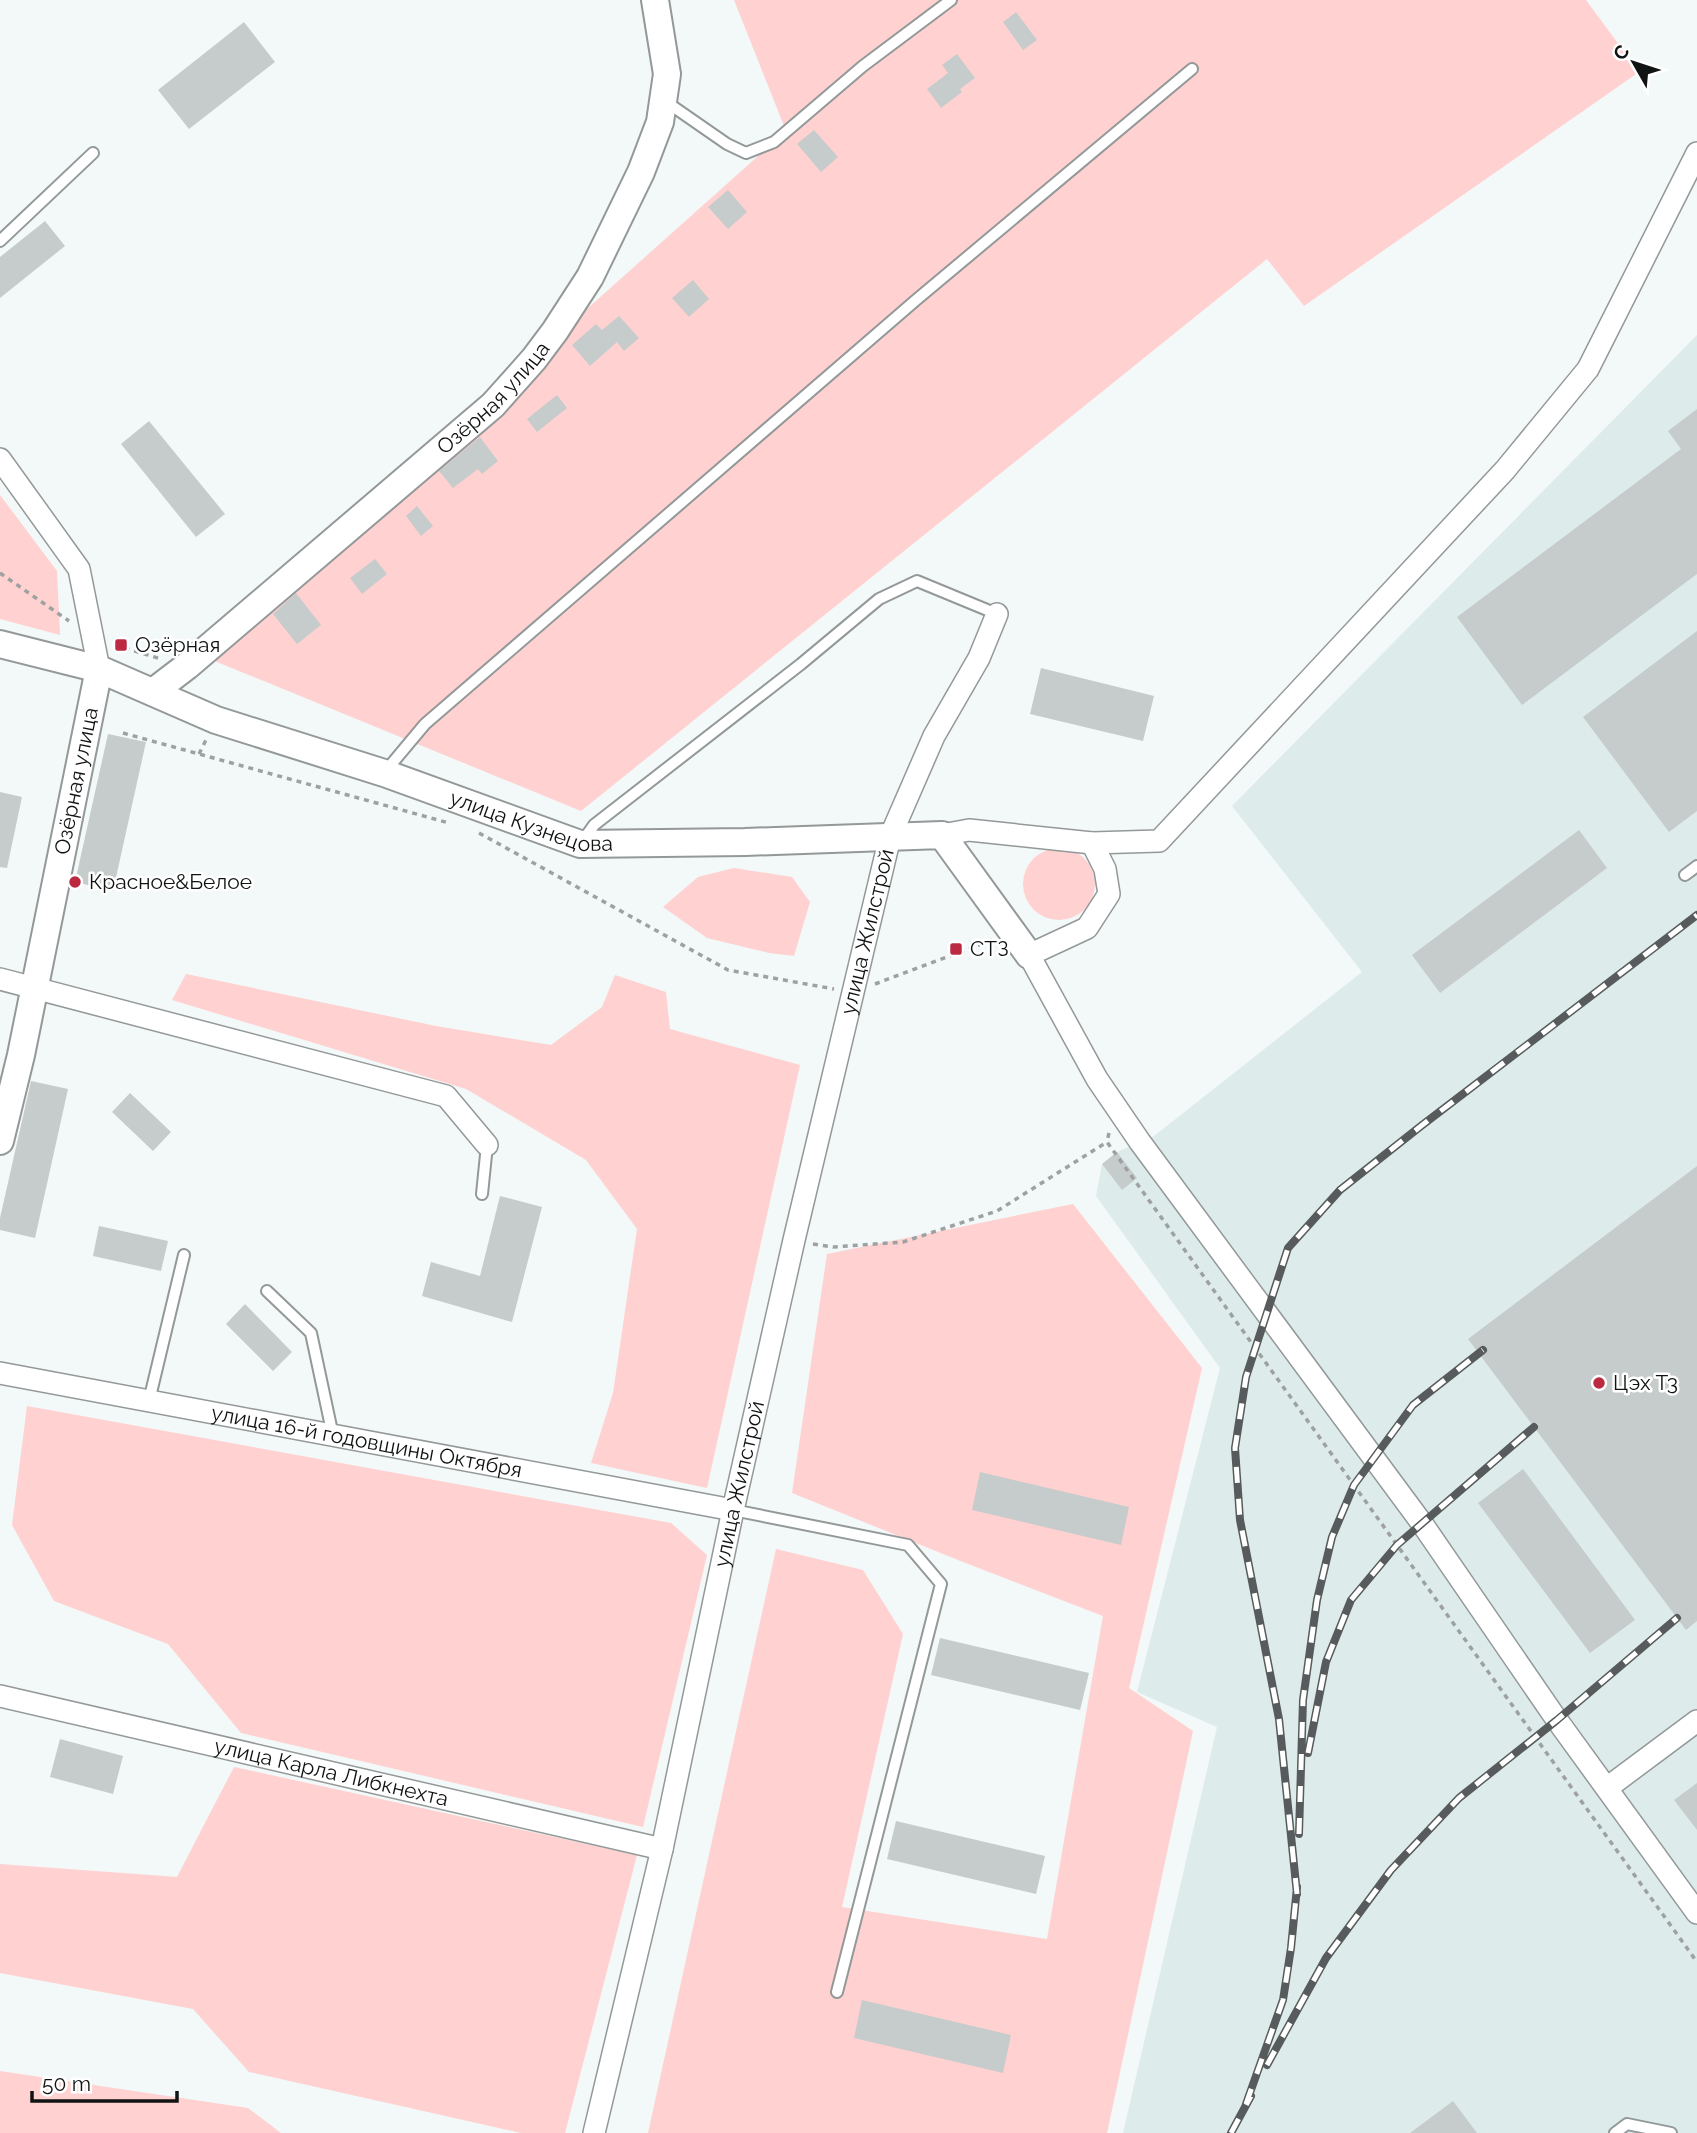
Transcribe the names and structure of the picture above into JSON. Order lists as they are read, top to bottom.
{
  "streets": {
    "street": [
      "Озёрная улица",
      "улица Кузнецова",
      "улица Жилстрой",
      "улица 16-й годовщины Октября",
      "улица Карла Либкнехта"
    ]
  },
  "crossings": [
    ["Озёрная улица", "улица Кузнецова"],
    ["улица Кузнецова", "улица Жилстрой"],
    ["улица Жилстрой", "улица 16-й годовщины Октября"],
    ["улица Жилстрой", "улица Карла Либкнехта"]
  ],
  "places": {
    "transit": ["Озёрная", "СТЗ"],
    "other": ["Красное&Белое", "Цэх Т3"]
  },
  "scale_bar": "50 m",
  "north": "top left"
}
